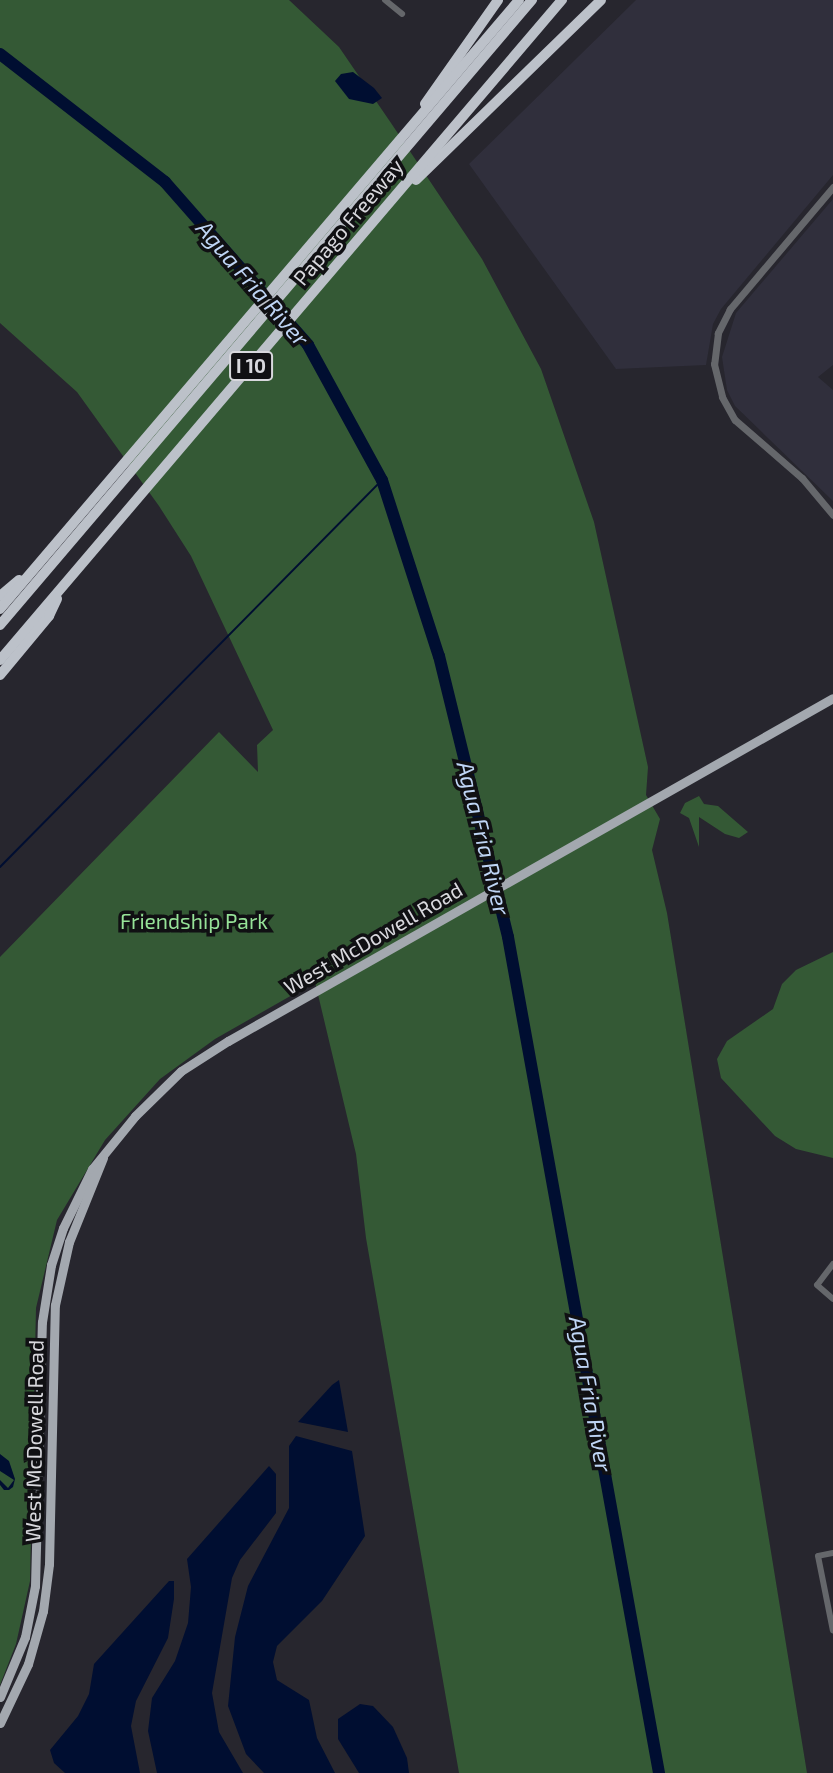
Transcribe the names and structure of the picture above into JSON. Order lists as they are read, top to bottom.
{
  "streets": {
    "highway": ["Papago Freeway", "I 10"],
    "main road": ["West McDowell Road"]
  },
  "water": ["Agua Fria River"],
  "parks": ["Friendship Park"]
}
